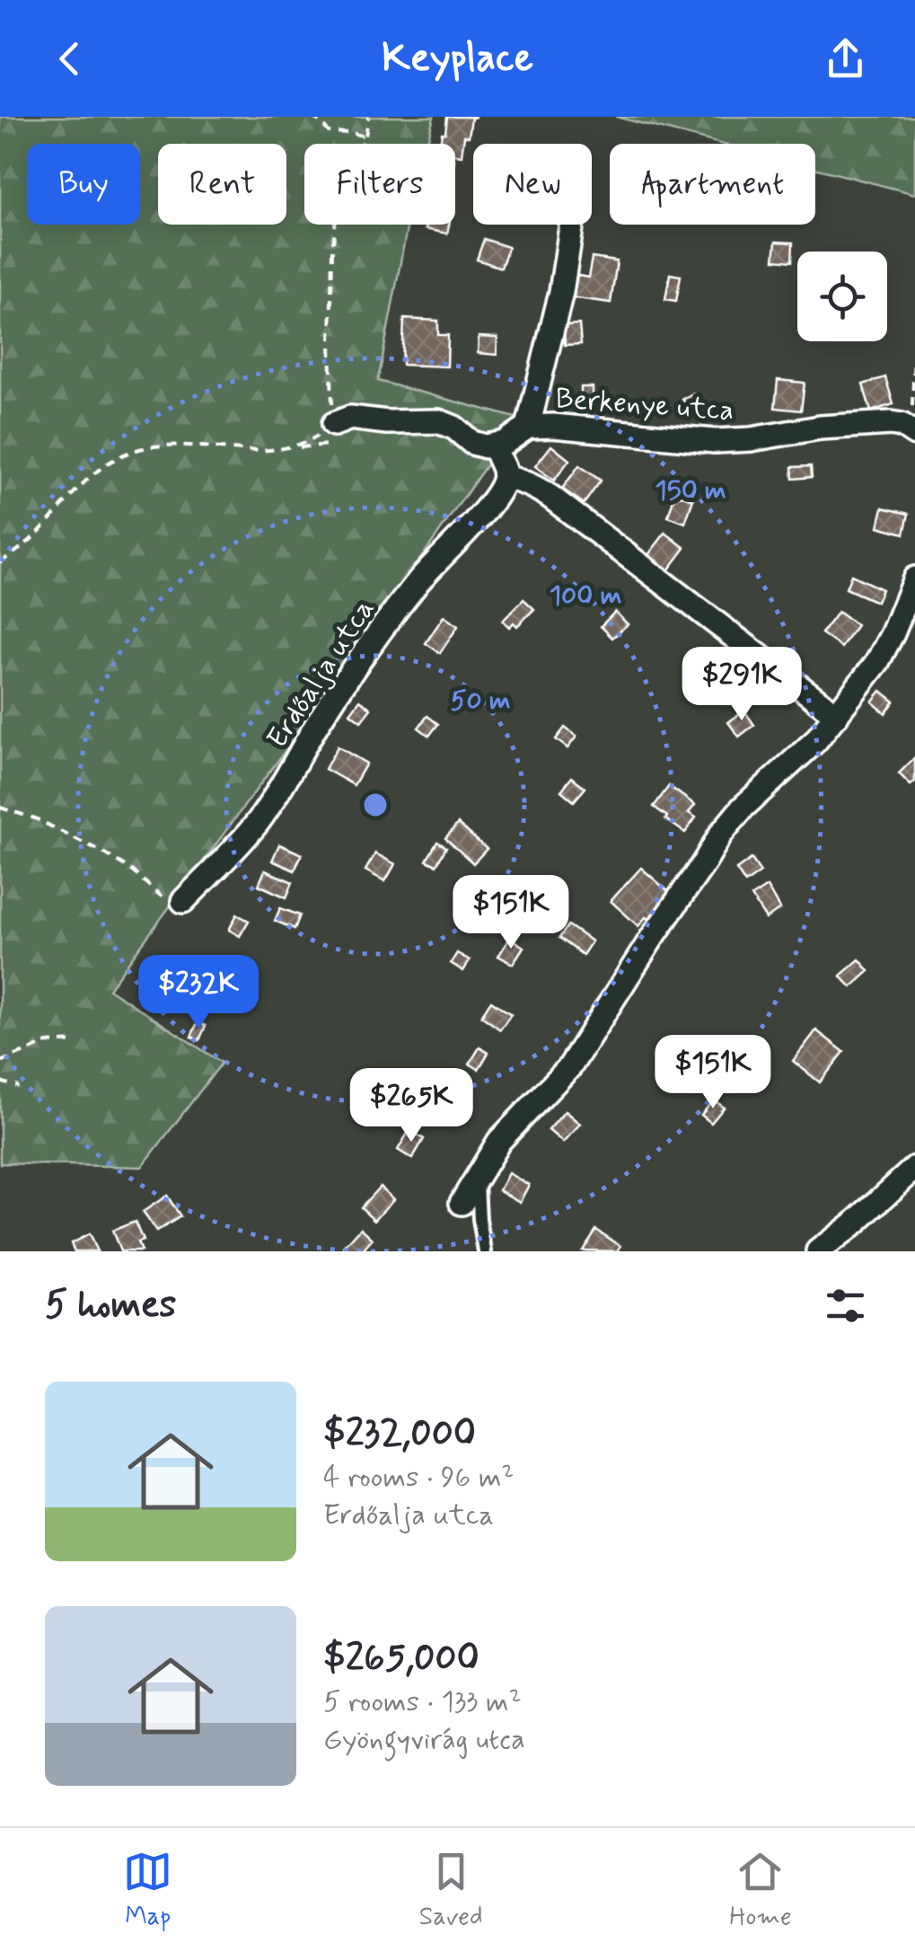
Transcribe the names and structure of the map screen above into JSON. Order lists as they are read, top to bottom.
{
  "streets": {
    "street": ["Berkenye utca", "Erdőalja utca"]
  },
  "page": {
    "header": "Keyplace",
    "chip": [
      "Buy",
      "Rent",
      "Filters",
      "New",
      "Apartment"
    ],
    "price": [
      "$291K",
      "$151K",
      "$232K",
      "$151K",
      "$265K"
    ],
    "heading": "5 homes",
    "list": [
      {
        "name": "$232,000",
        "note": "4 rooms · 96 m² · Erdőalja utca"
      },
      {
        "name": "$265,000",
        "note": "5 rooms · 133 m² · Gyöngyvirág utca"
      }
    ],
    "tabs": ["Map", "Saved", "Home"]
  },
  "rings": ["150 m", "100 m", "50 m"]
}
